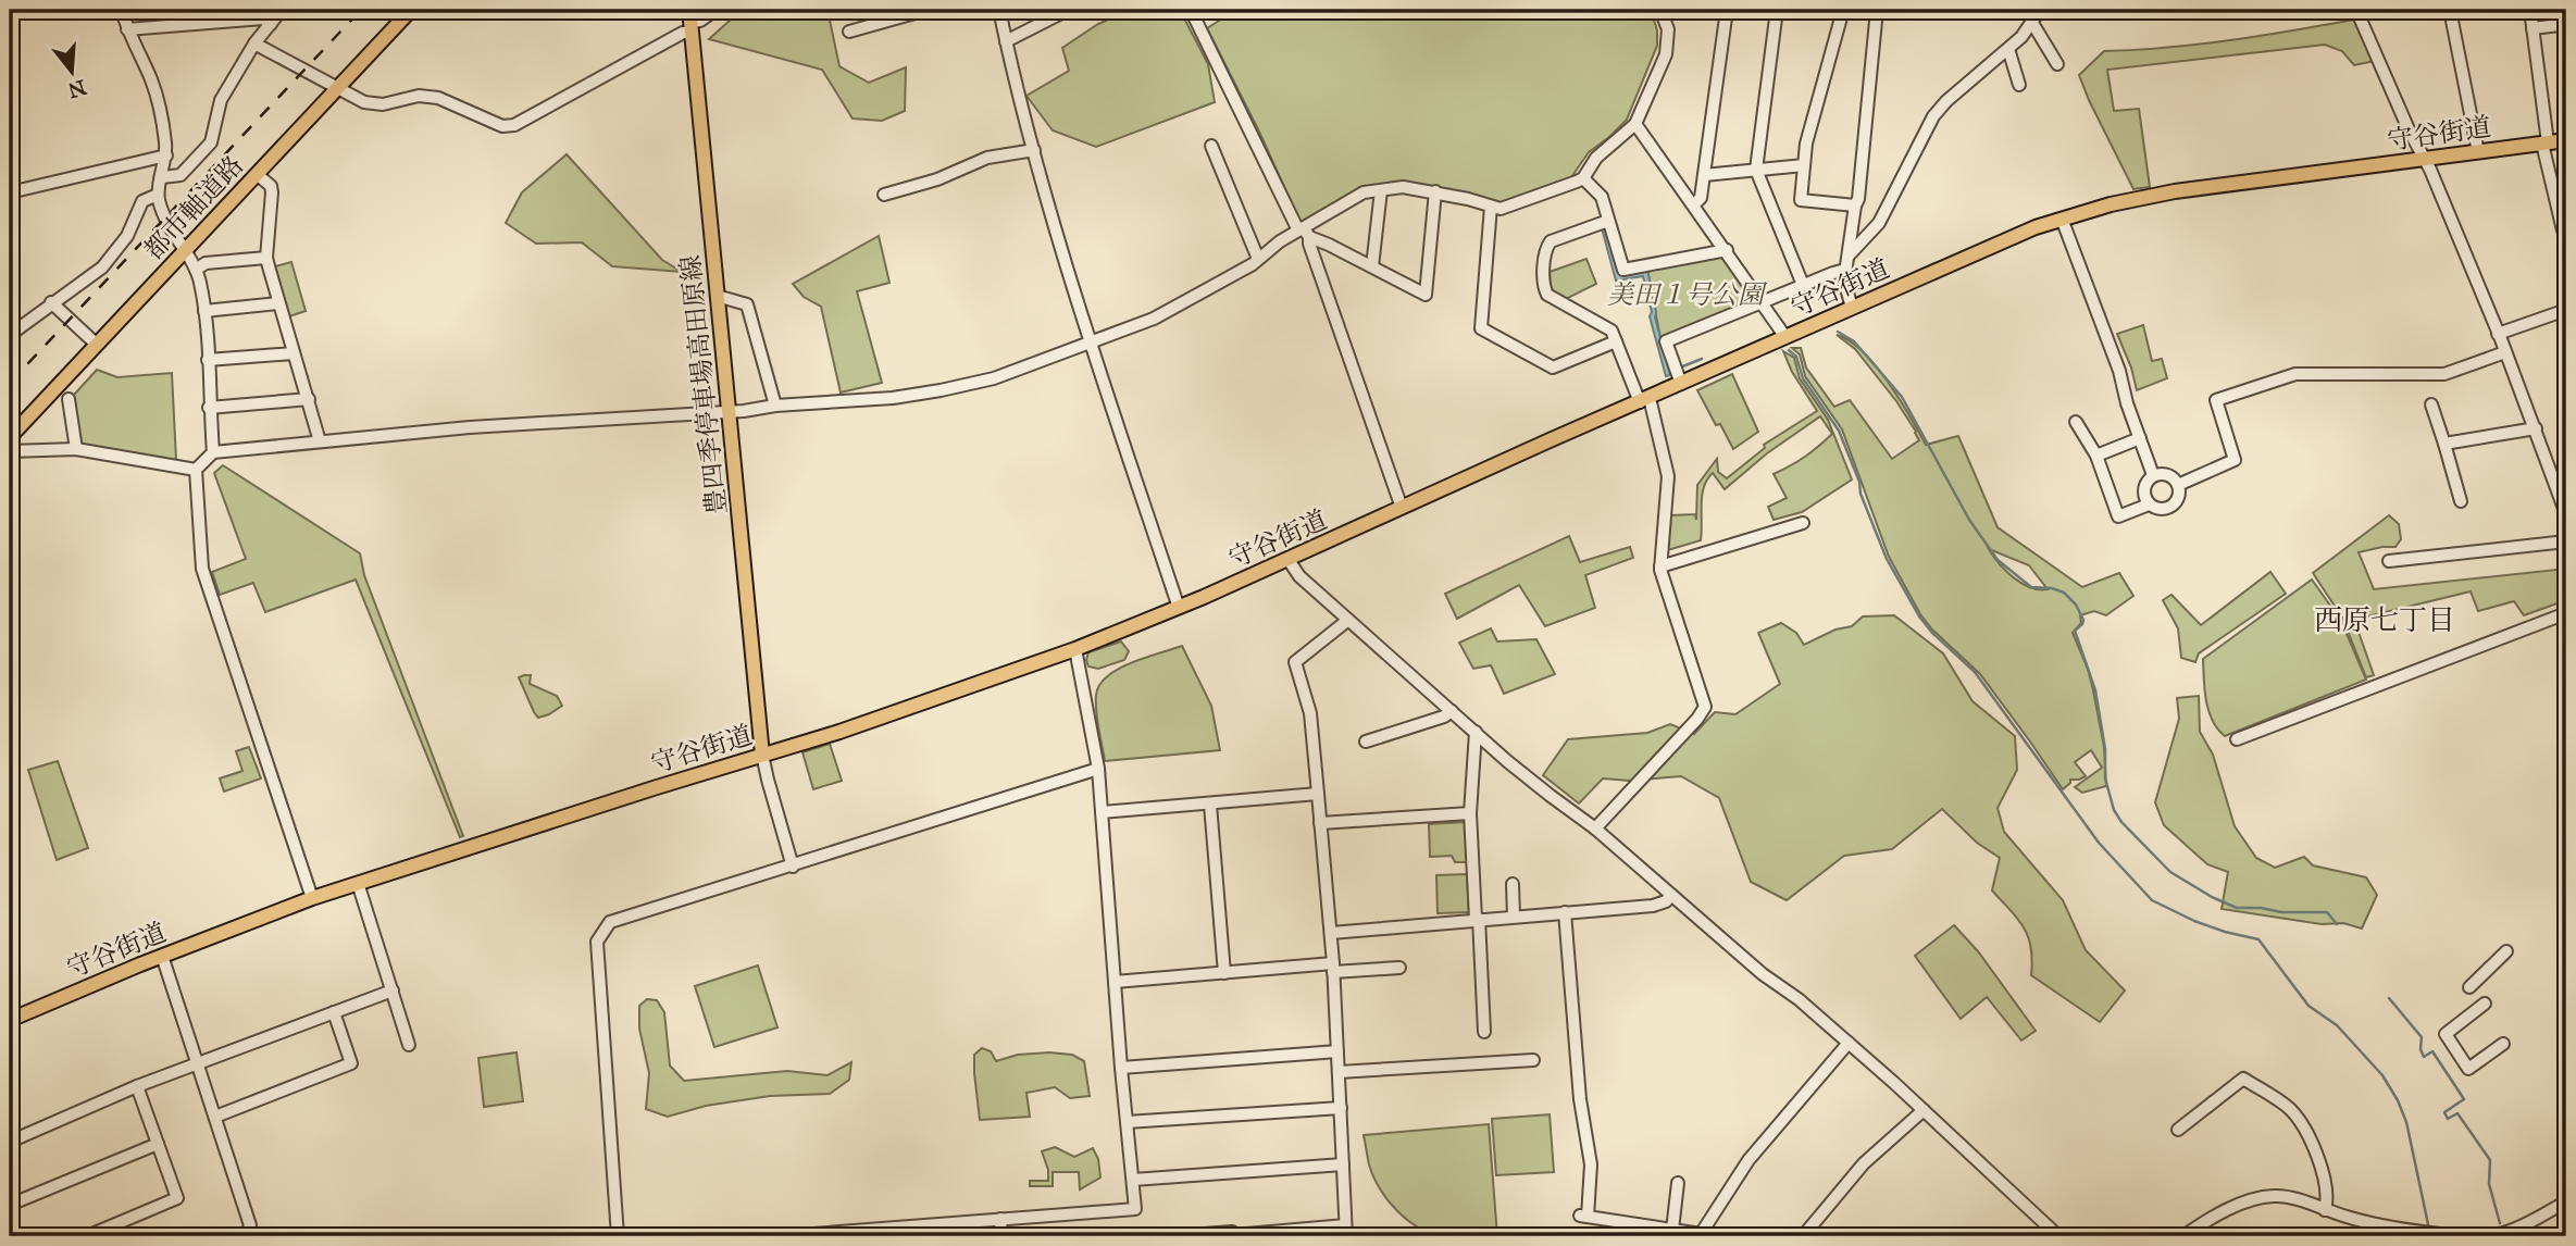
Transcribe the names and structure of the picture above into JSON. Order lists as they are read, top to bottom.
{
  "streets": {
    "main road": ["守谷街道", "都市軸道路", "豊四季停車場高田原線"]
  },
  "crossings": [
    ["守谷街道", "豊四季停車場高田原線"]
  ],
  "districts": ["西原七丁目"],
  "parks": ["美田１号公園"],
  "north": "bottom"
}
